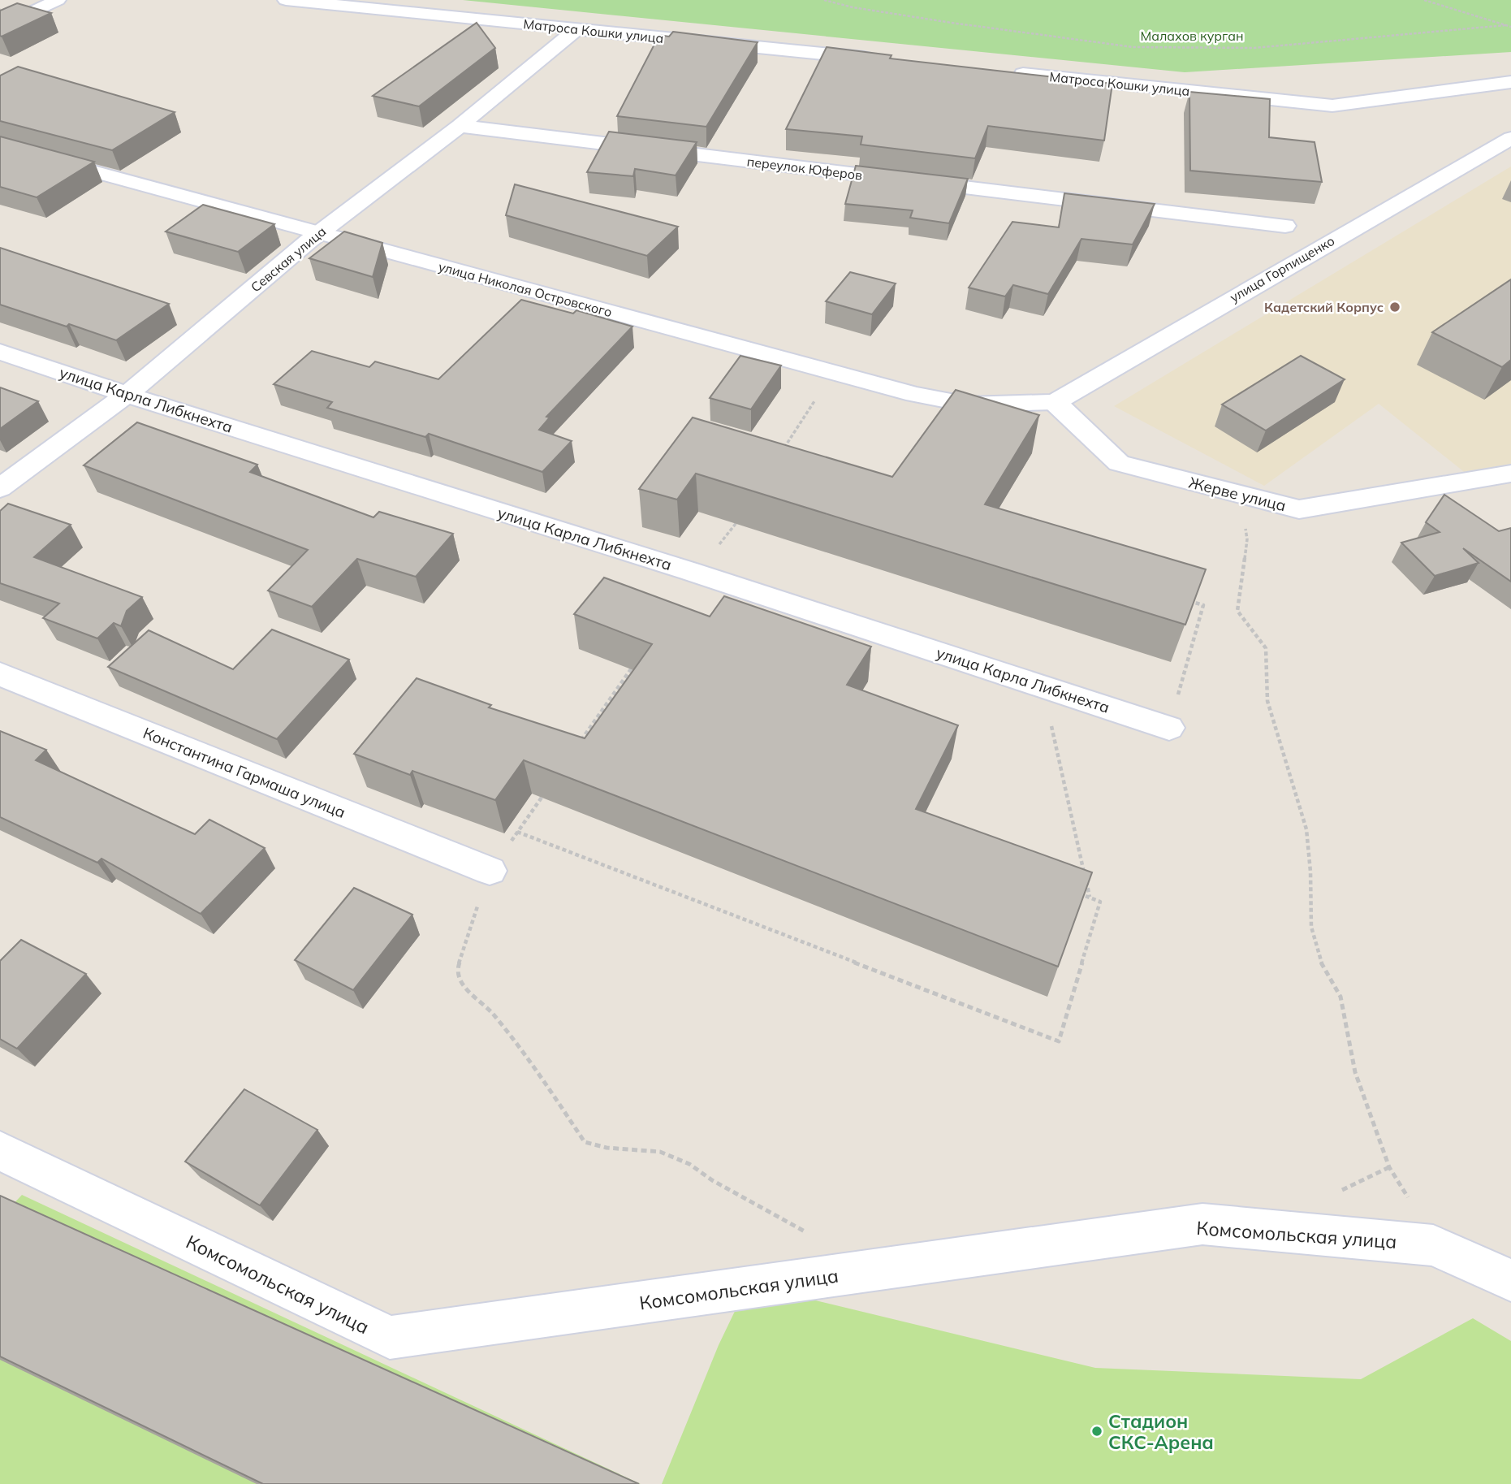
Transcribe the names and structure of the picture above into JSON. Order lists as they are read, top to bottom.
{
  "streets": {
    "street": [
      "Матроса Кошки улица",
      "переулок Юферов",
      "Севская улица",
      "улица Горпищенко",
      "улица Николая Островского",
      "улица Карла Либкнехта",
      "Жерве улица",
      "Константина Гармаша улица",
      "Комсомольская улица"
    ]
  },
  "crossings": [
    ["Матроса Кошки улица", "Севская улица"],
    ["переулок Юферов", "Севская улица"],
    ["Севская улица", "улица Николая Островского"],
    ["Севская улица", "улица Карла Либкнехта"],
    ["улица Горпищенко", "улица Николая Островского"],
    ["улица Горпищенко", "Жерве улица"],
    ["улица Николая Островского", "Жерве улица"]
  ],
  "parks": ["Малахов курган"],
  "places": ["Кадетский Корпус", "Стадион СКС-Арена"]
}
